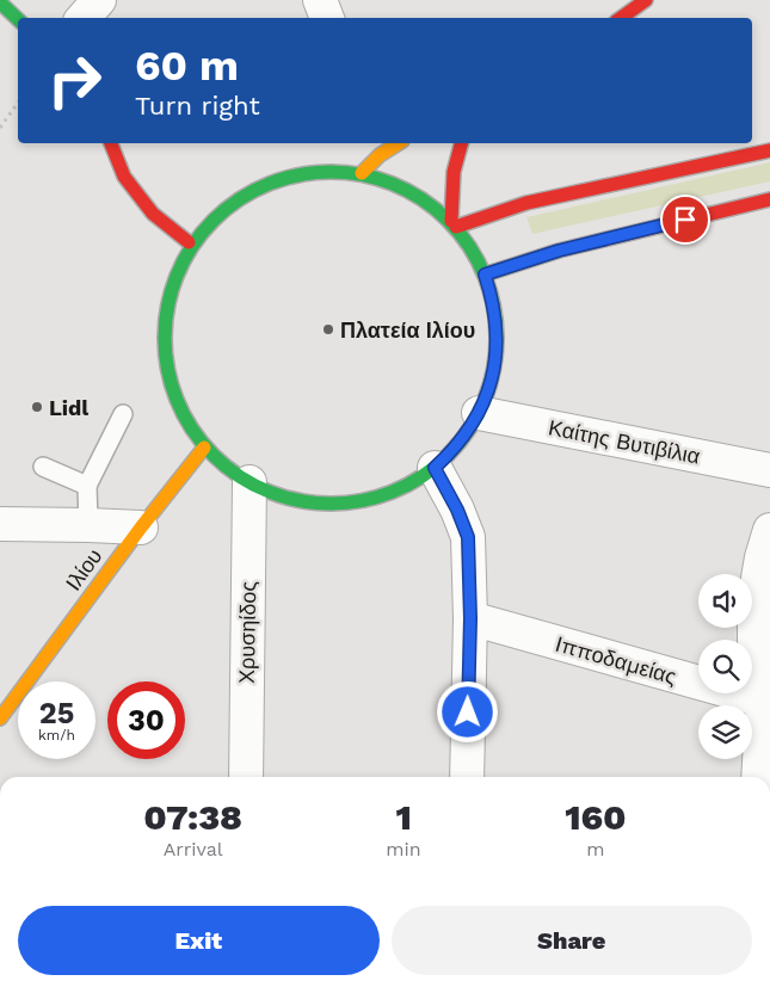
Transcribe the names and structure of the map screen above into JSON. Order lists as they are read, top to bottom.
{
  "streets": {
    "main road": ["Ιλίου"],
    "street": ["Καίτης Βυτιβίλια", "Χρυσηίδος", "Ιπποδαμείας"]
  },
  "places": ["Πλατεία Ιλίου", "Lidl"],
  "page": {
    "turn": ["60 m", "Turn right"],
    "speed": "25 km/h",
    "limit": "30",
    "eta": [
      "07:38",
      "Arrival",
      "1",
      "min",
      "160",
      "m"
    ],
    "buttons": ["Exit", "Share"]
  }
}
